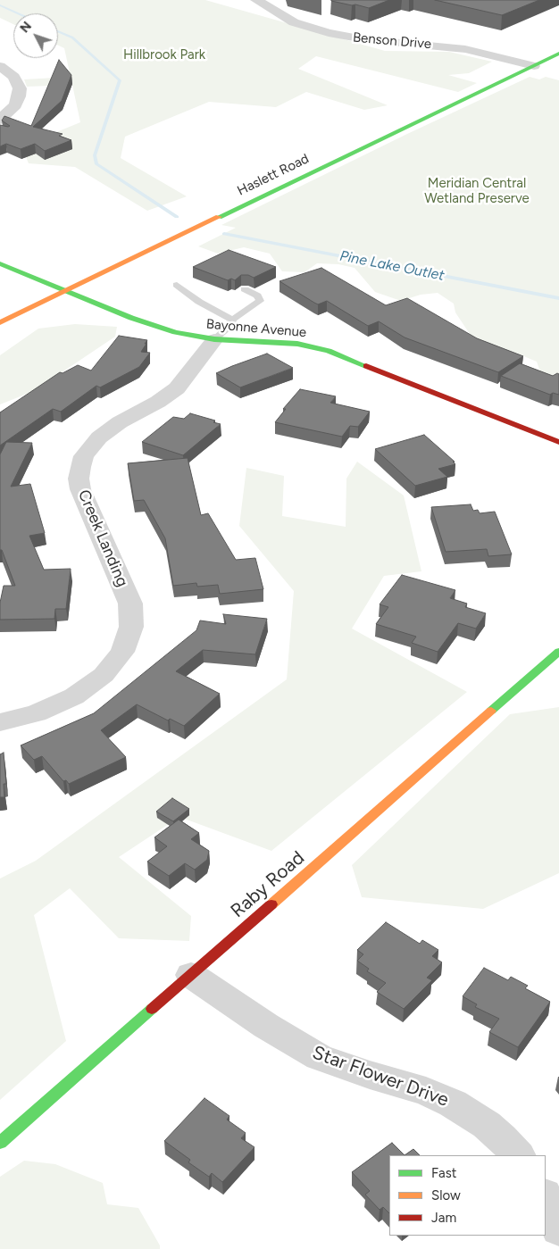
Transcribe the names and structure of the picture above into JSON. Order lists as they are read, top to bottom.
{
  "streets": {
    "street": [
      "Benson Drive",
      "Haslett Road",
      "Bayonne Avenue",
      "Creek Landing",
      "Raby Road",
      "Star Flower Drive"
    ]
  },
  "crossings": [
    ["Benson Drive", "Haslett Road"],
    ["Haslett Road", "Bayonne Avenue"],
    ["Bayonne Avenue", "Creek Landing"],
    ["Raby Road", "Star Flower Drive"]
  ],
  "water": ["Pine Lake Outlet"],
  "parks": ["Hillbrook Park", "Meridian Central Wetland Preserve"],
  "legend": ["Fast", "Slow", "Jam"],
  "north": "top left"
}
